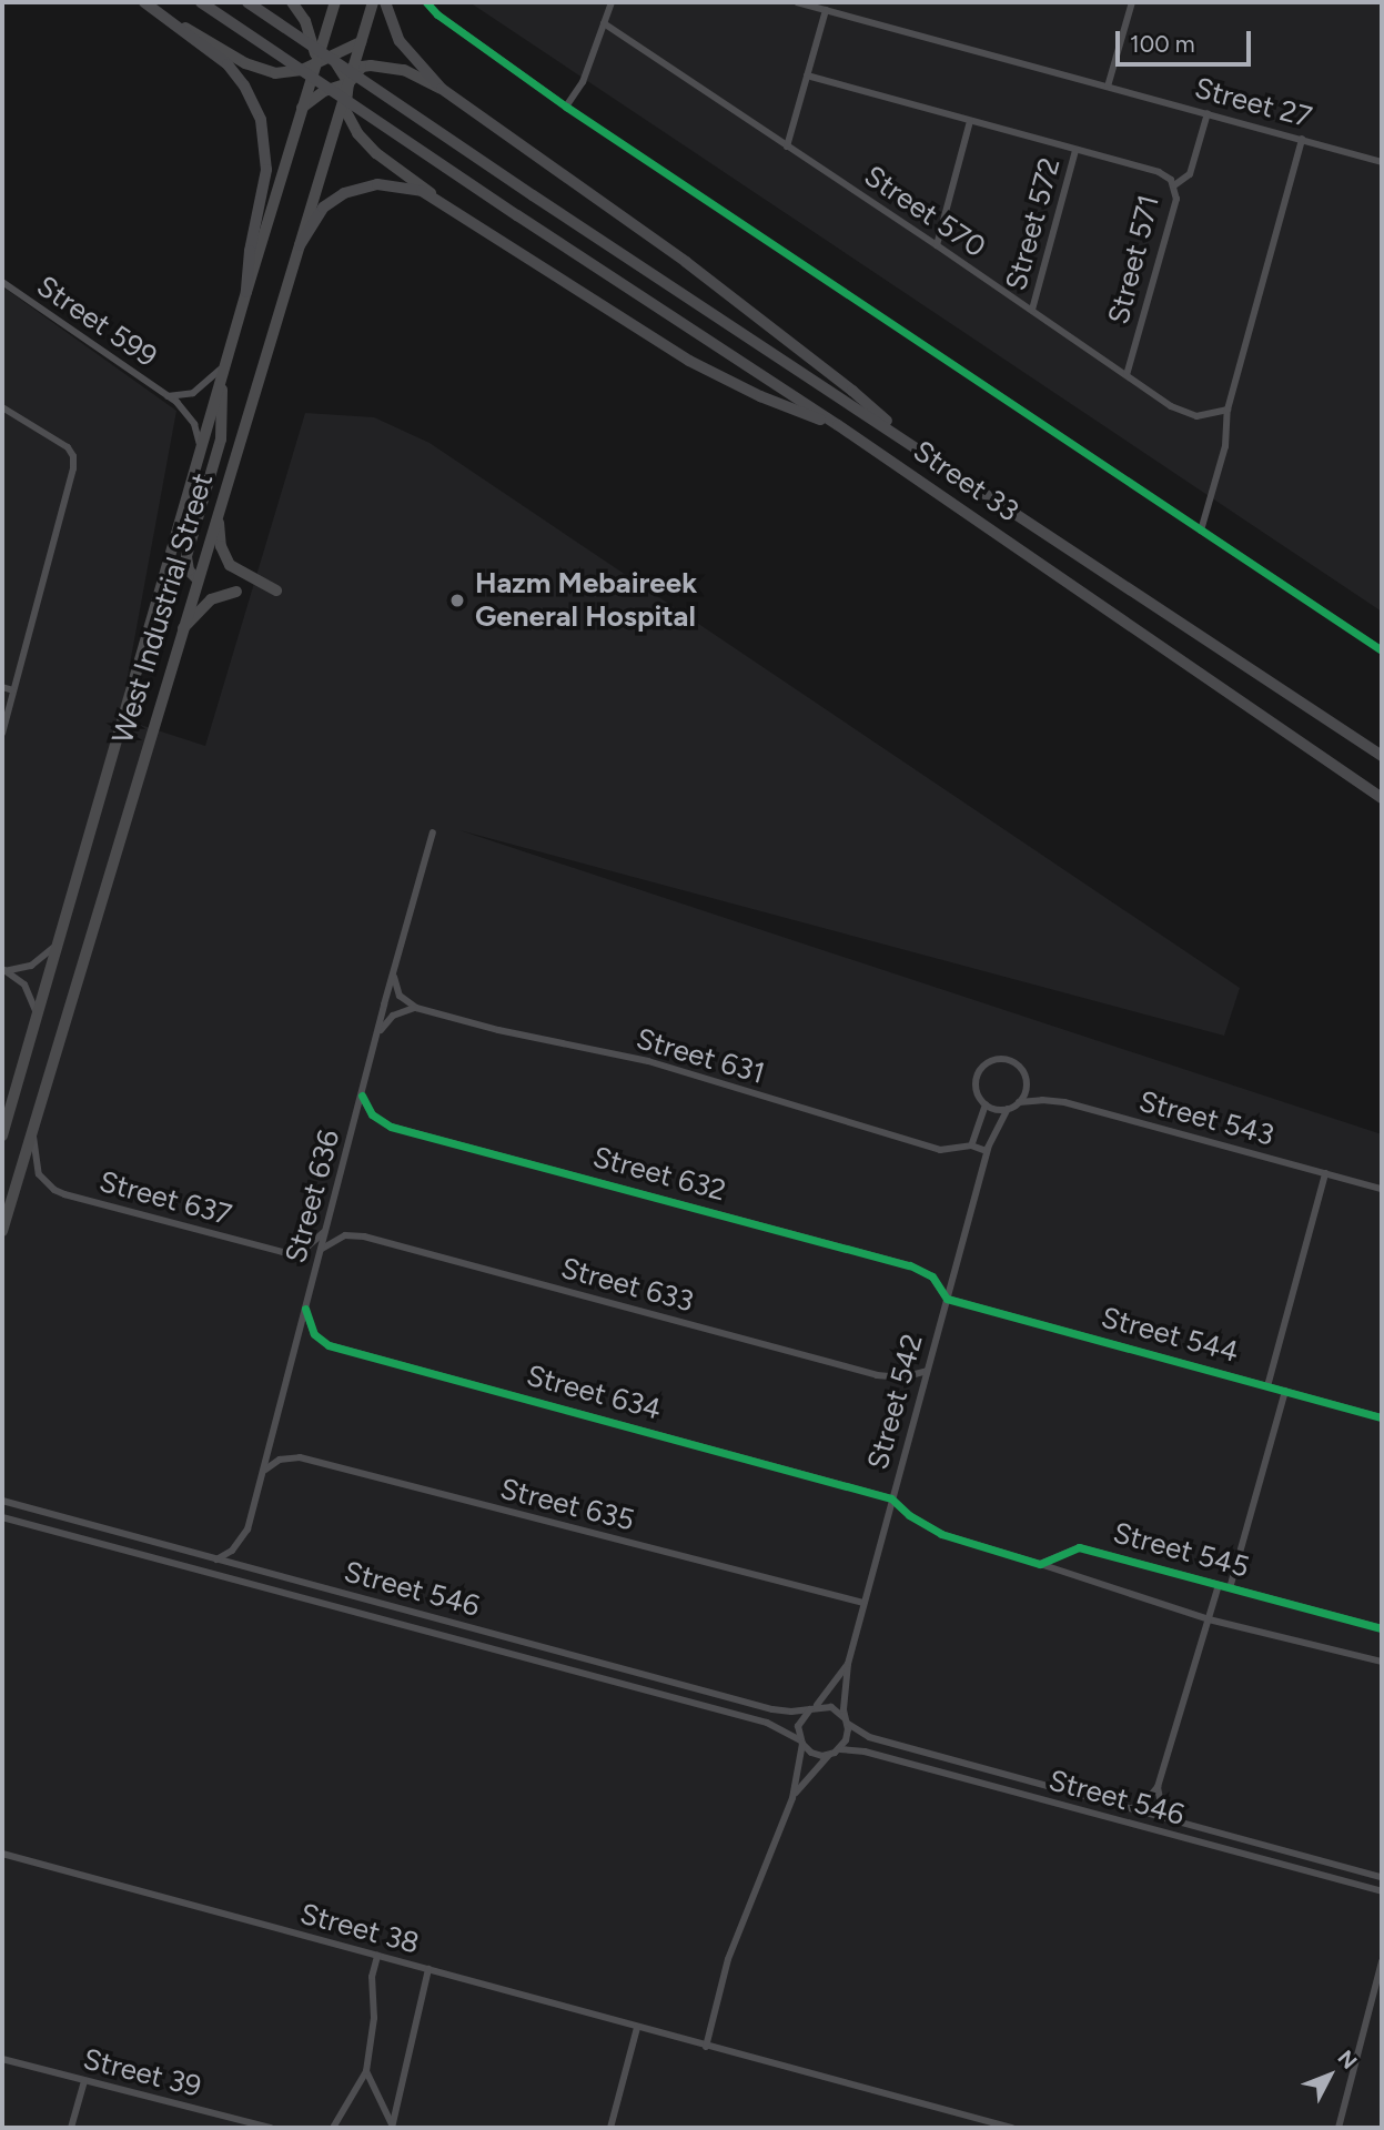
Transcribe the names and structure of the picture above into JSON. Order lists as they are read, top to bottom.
{
  "streets": {
    "highway": ["Street 33"],
    "main road": ["West Industrial Street"],
    "street": [
      "Street 27",
      "Street 570",
      "Street 572",
      "Street 571",
      "Street 599",
      "Street 631",
      "Street 543",
      "Street 632",
      "Street 636",
      "Street 637",
      "Street 633",
      "Street 544",
      "Street 634",
      "Street 542",
      "Street 635",
      "Street 545",
      "Street 546",
      "Street 38",
      "Street 39"
    ]
  },
  "crossings": [
    ["Street 570", "Street 572"],
    ["Street 570", "Street 571"],
    ["Street 572", "Street 571"],
    ["Street 599", "West Industrial Street"],
    ["West Industrial Street", "Street 637"],
    ["Street 543", "Street 544"],
    ["Street 543", "Street 542"],
    ["Street 632", "Street 636"],
    ["Street 632", "Street 544"],
    ["Street 632", "Street 542"],
    ["Street 636", "Street 637"],
    ["Street 636", "Street 633"],
    ["Street 636", "Street 634"],
    ["Street 636", "Street 635"],
    ["Street 636", "Street 546"],
    ["Street 633", "Street 542"],
    ["Street 544", "Street 542"],
    ["Street 634", "Street 542"],
    ["Street 542", "Street 635"],
    ["Street 542", "Street 546"]
  ],
  "places": ["Hazm Mebaireek General Hospital"],
  "scale_bar": "100 m",
  "north": "top right"
}
